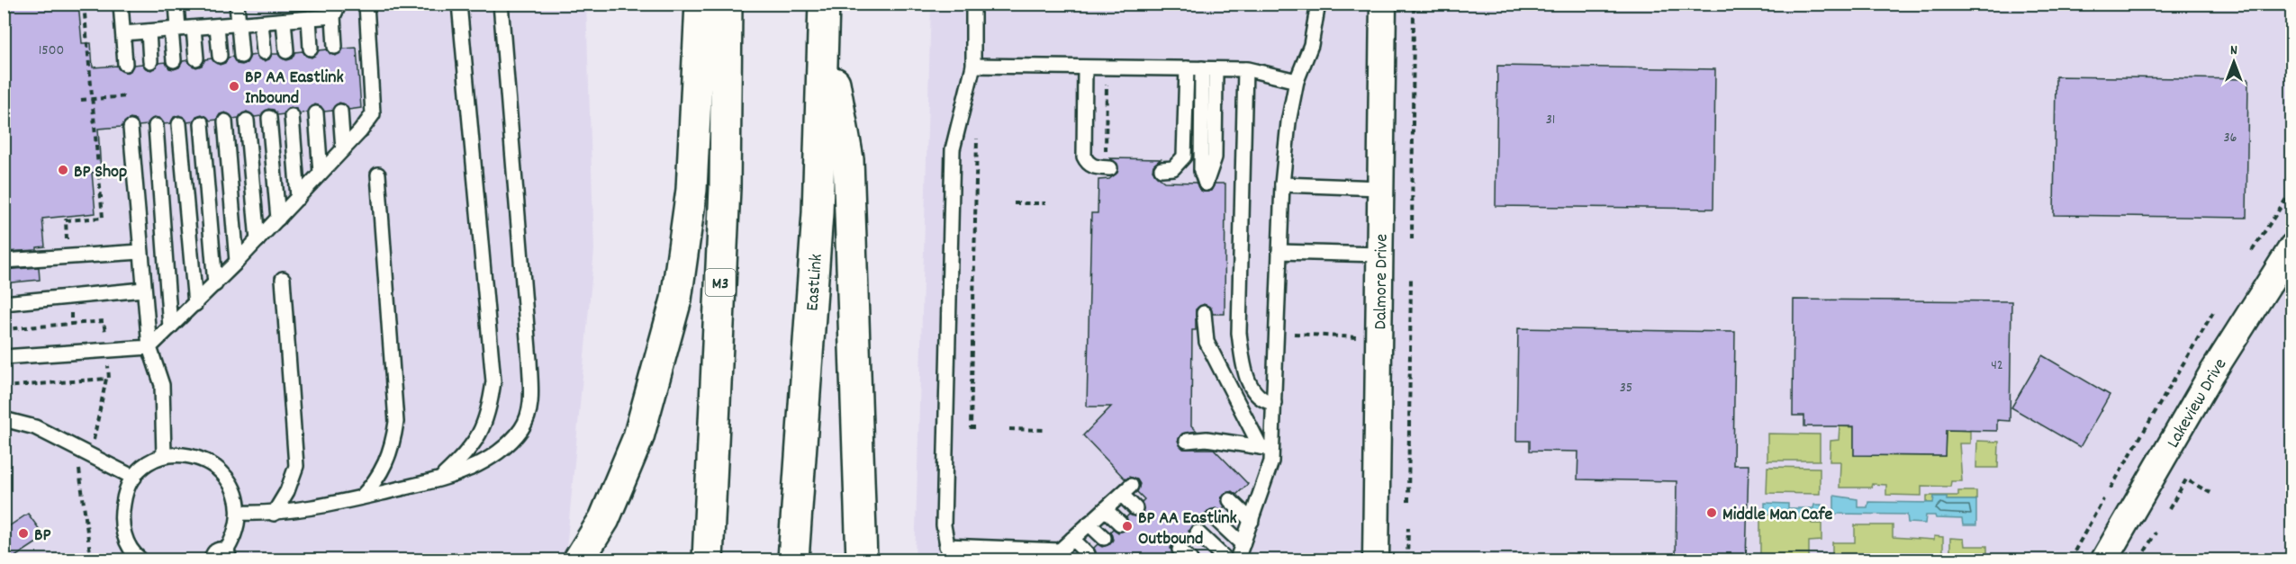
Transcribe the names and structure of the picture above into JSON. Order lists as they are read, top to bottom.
{
  "streets": {
    "highway": ["M3", "EastLink"],
    "street": ["Dalmore Drive", "Lakeview Drive"]
  },
  "places": [
    "BP AA Eastlink Inbound",
    "BP Shop",
    "Middle Man Cafe",
    "BP AA Eastlink Outbound",
    "BP"
  ],
  "house_numbers": [
    "1500",
    "31",
    "36",
    "42",
    "35"
  ],
  "north": "top"
}
